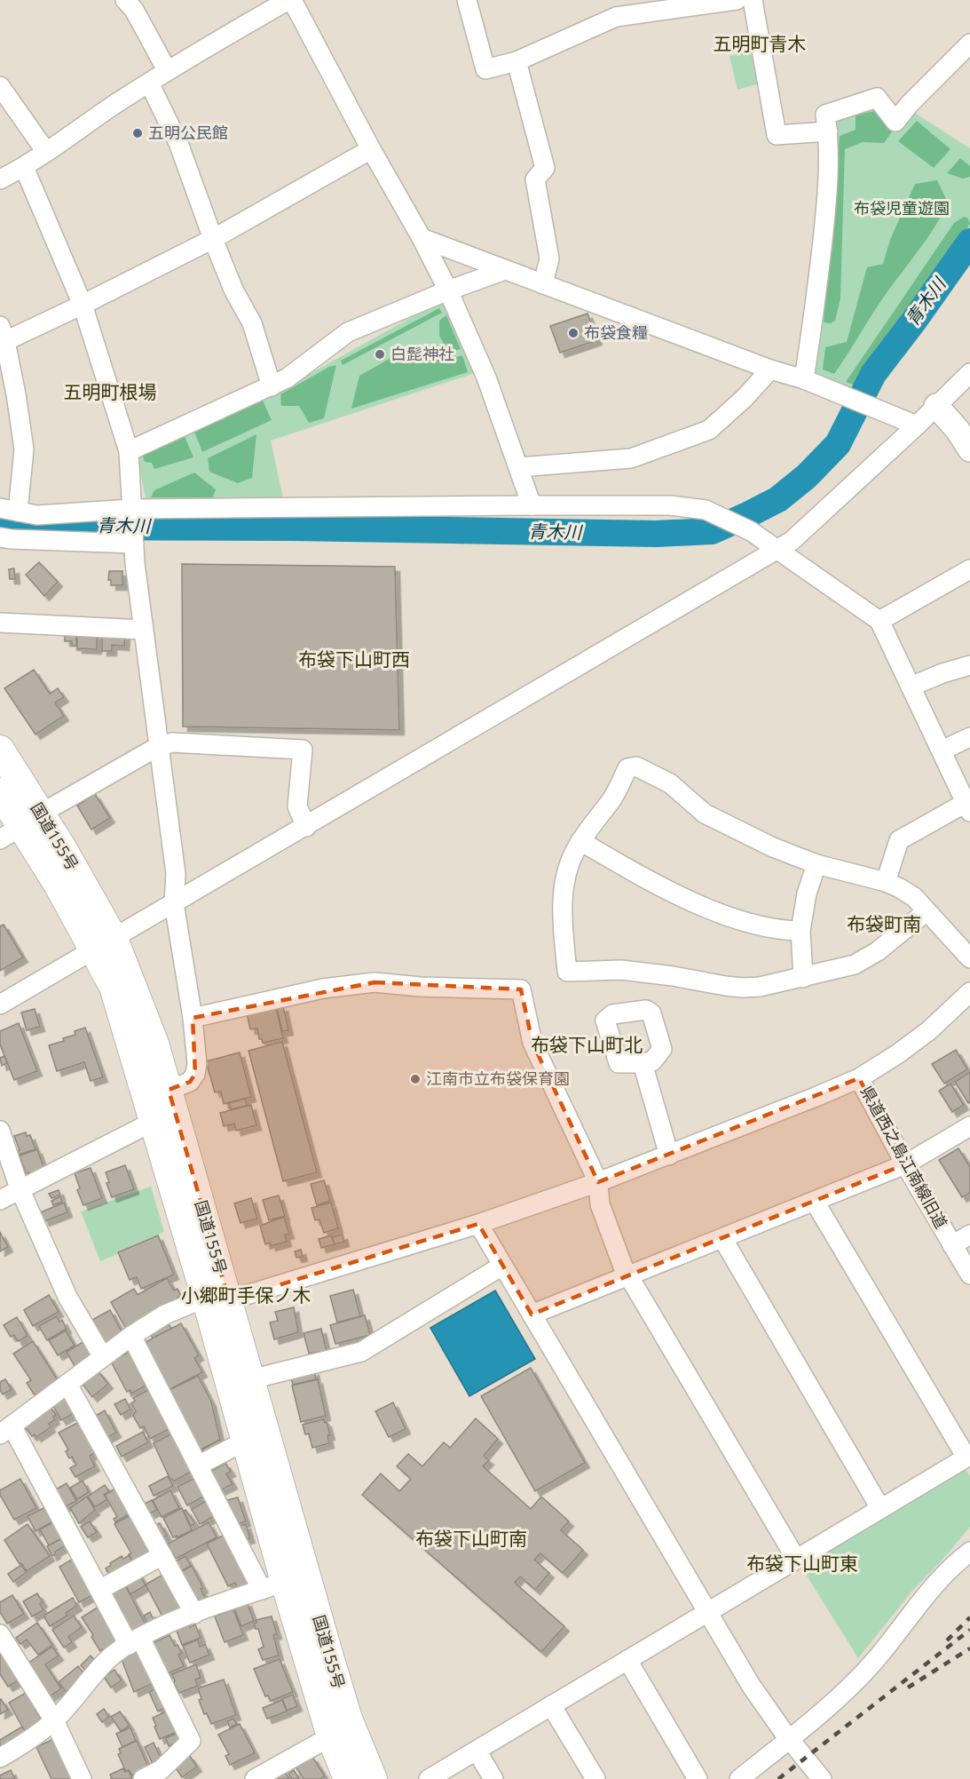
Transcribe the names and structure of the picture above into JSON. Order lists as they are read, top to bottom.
{
  "streets": {
    "highway": ["国道155号"],
    "street": ["県道西之島江南線旧道"]
  },
  "districts": [
    "五明町青木",
    "五明町根場",
    "布袋下山町西",
    "布袋町南",
    "布袋下山町北",
    "小郷町手保ノ木",
    "布袋下山町南",
    "布袋下山町東"
  ],
  "water": ["青木川"],
  "parks": ["布袋児童遊園"],
  "places": [
    "五明公民館",
    "布袋食糧",
    "白髭神社",
    "江南市立布袋保育園"
  ]
}
